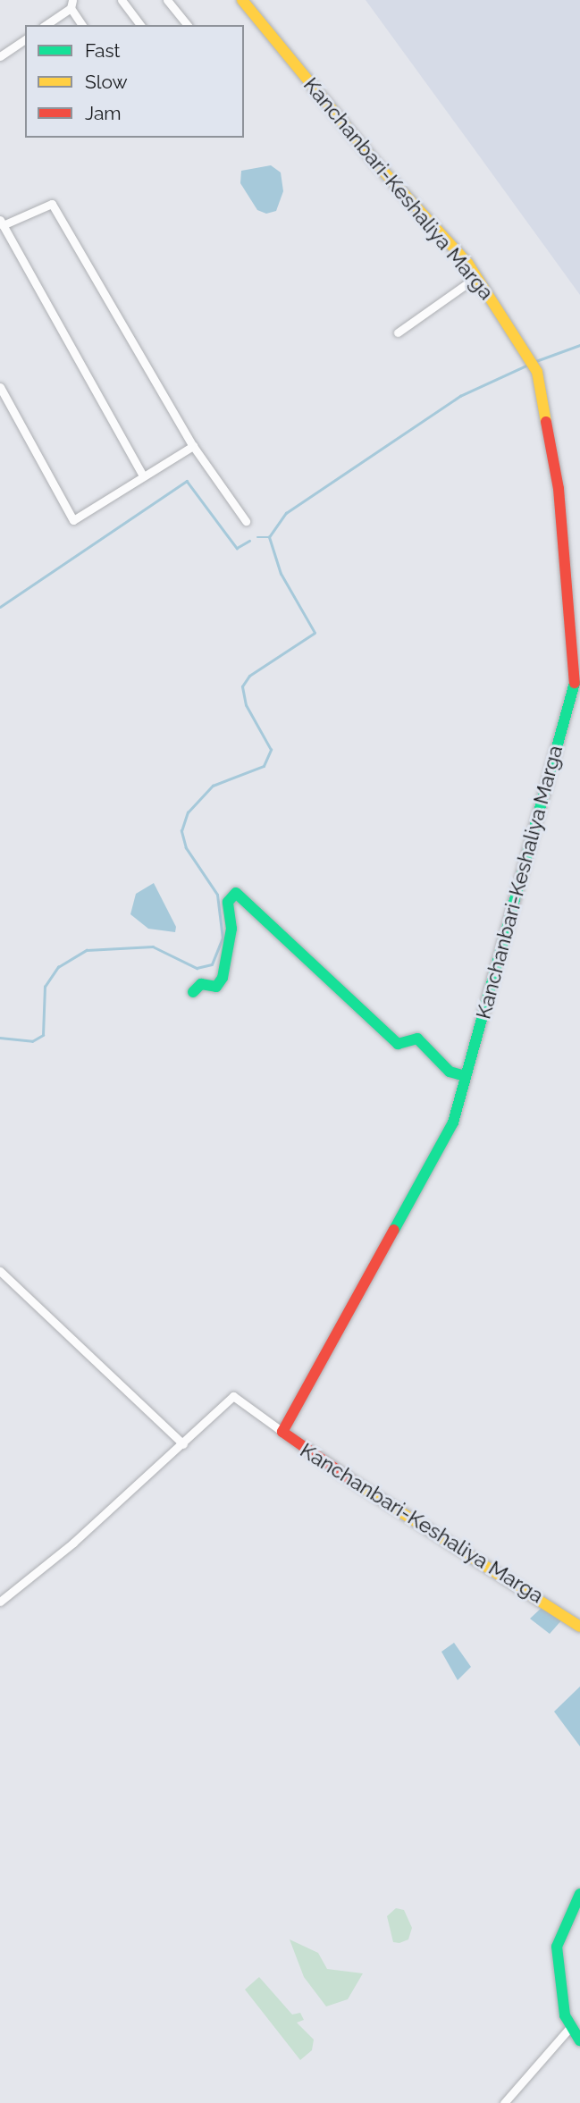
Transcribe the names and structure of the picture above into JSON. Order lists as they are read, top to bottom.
{
  "streets": {
    "street": ["Kanchanbari-Keshaliya Marga"]
  },
  "legend": ["Fast", "Slow", "Jam"]
}
